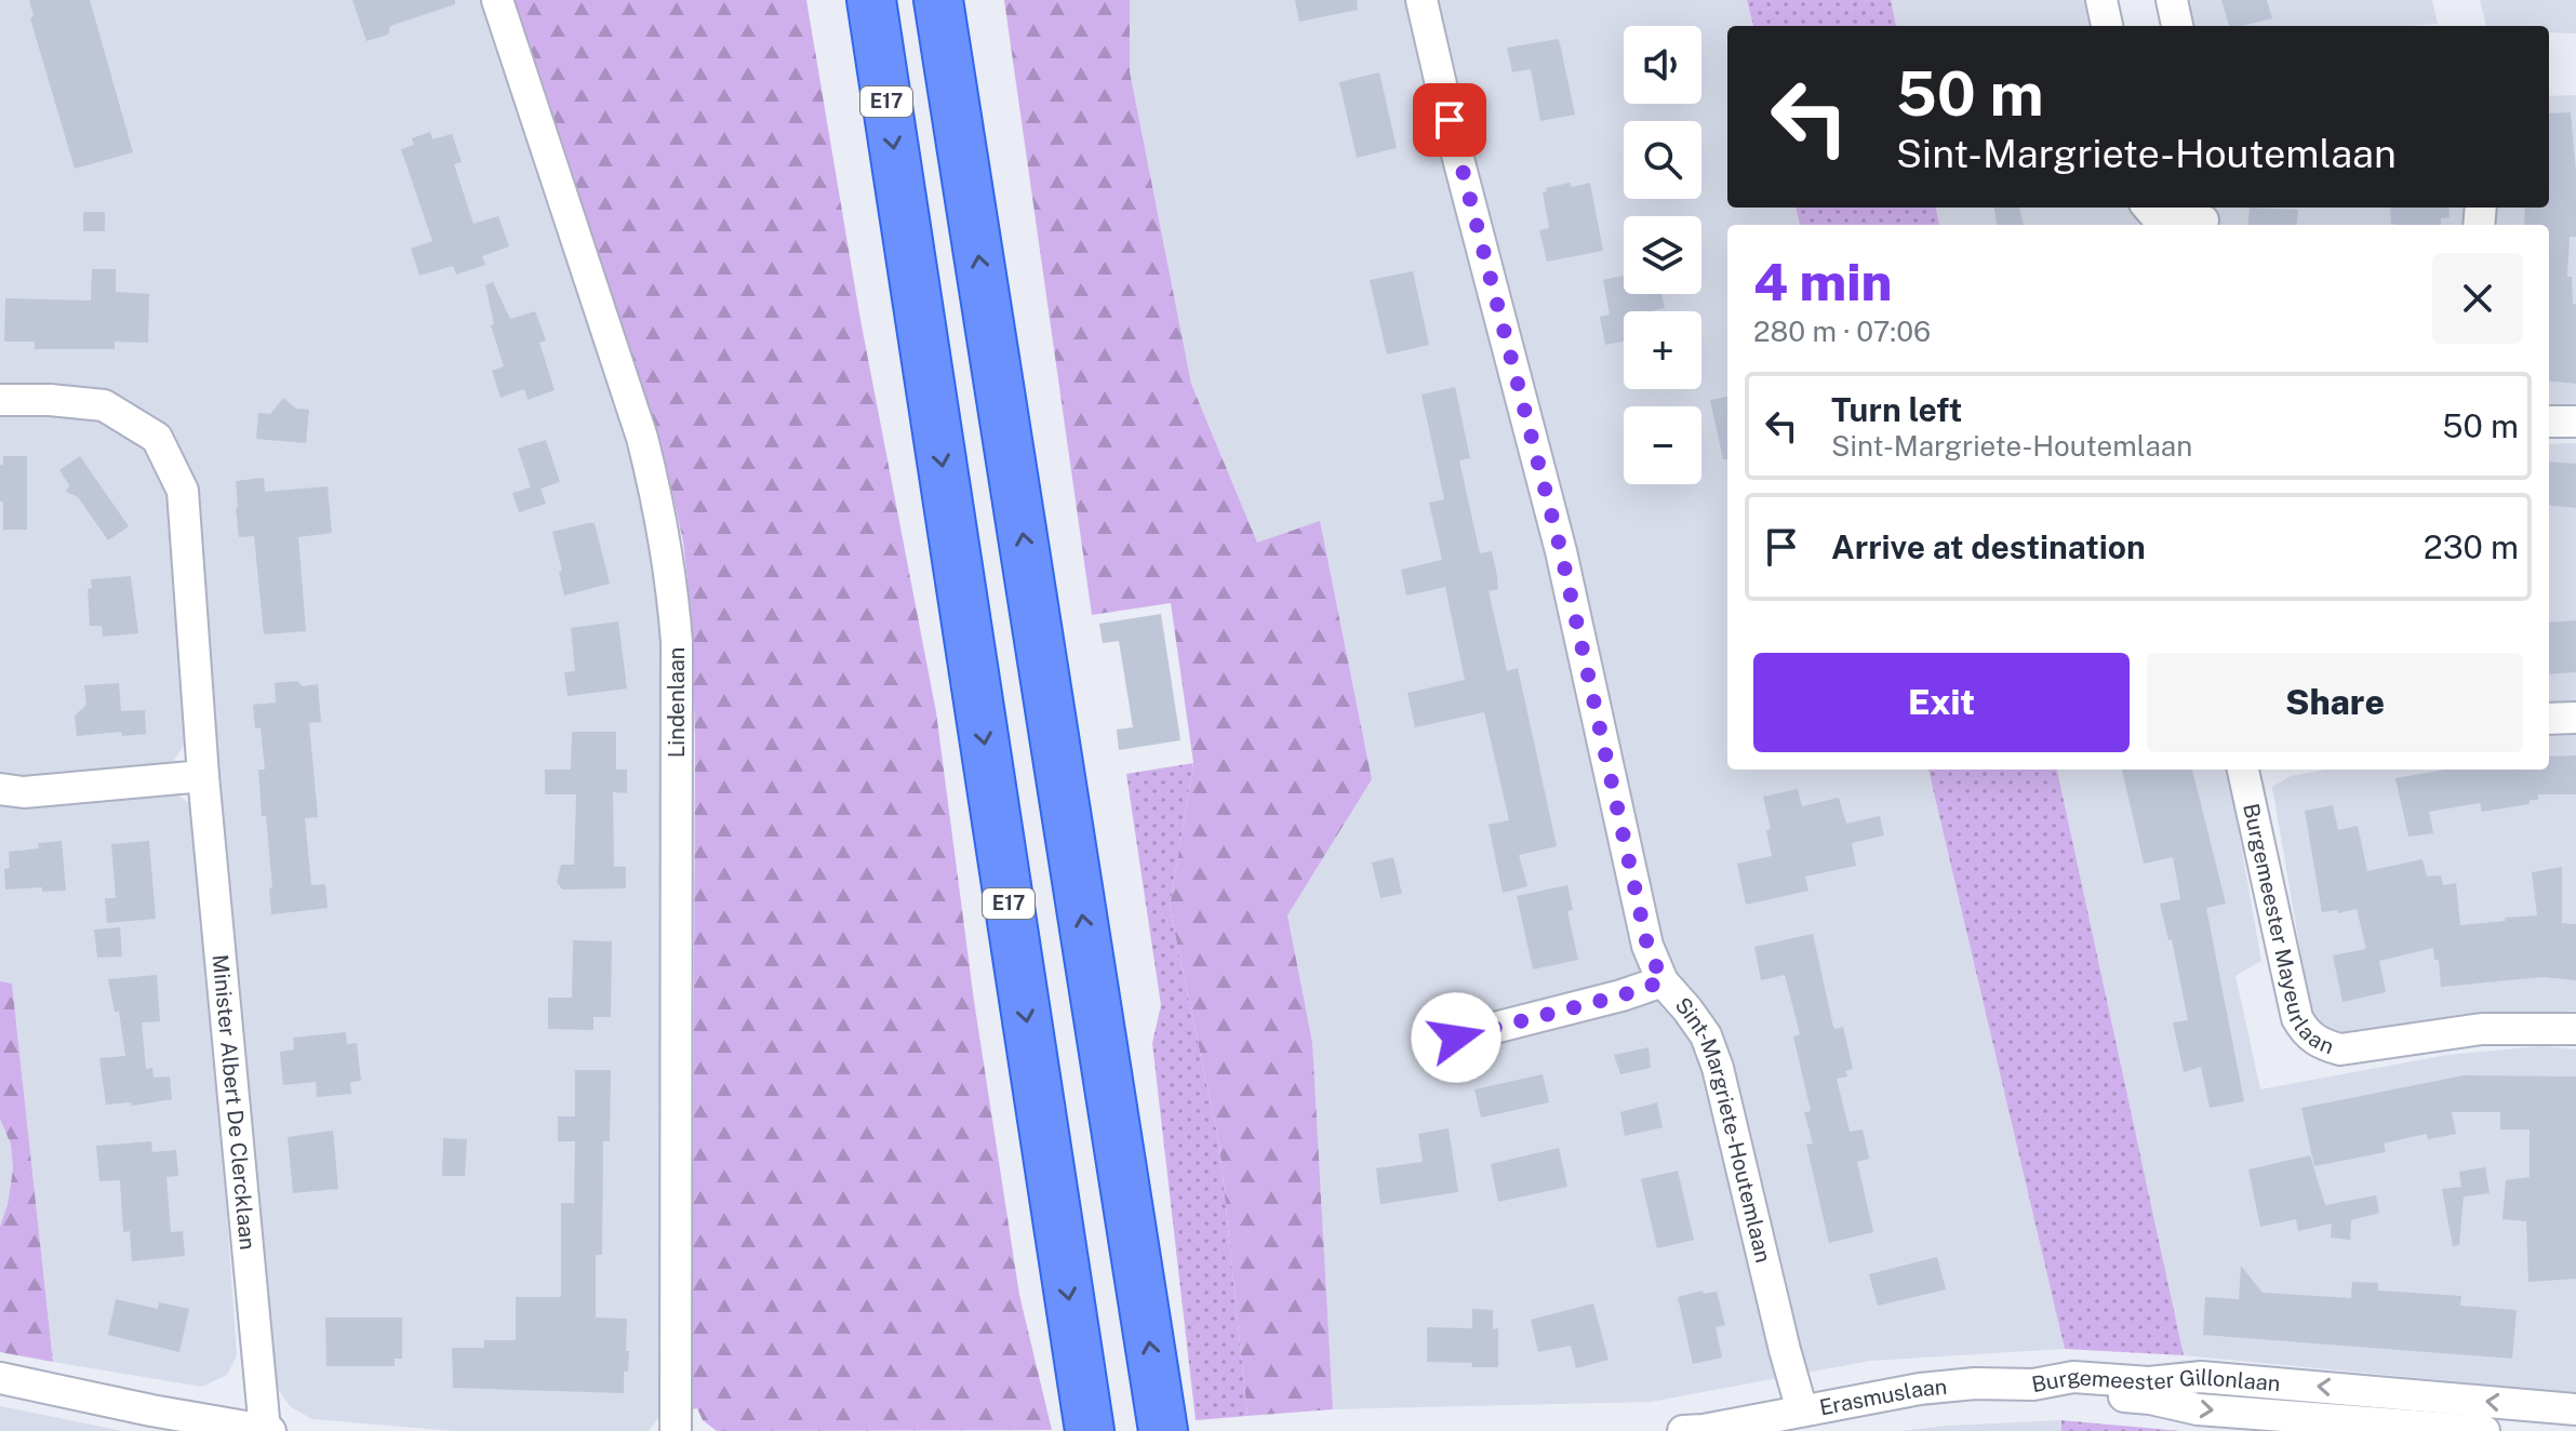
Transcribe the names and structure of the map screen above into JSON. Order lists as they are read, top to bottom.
{
  "streets": {
    "highway": ["E17"],
    "street": [
      "Lindenlaan",
      "Burgemeester Mayeurlaan",
      "Minister Albert De Clercklaan",
      "Sint-Margriete-Houtemlaan",
      "Burgemeester Gillonlaan",
      "Erasmuslaan"
    ]
  },
  "crossings": [
    ["Sint-Margriete-Houtemlaan", "Erasmuslaan"],
    ["Burgemeester Gillonlaan", "Erasmuslaan"]
  ],
  "page": {
    "map_buttons": ["+", "−"],
    "turn": ["50 m", "Sint-Margriete-Houtemlaan"],
    "heading": ["4 min", "280 m · 07:06"],
    "list": [
      {
        "name": "Turn left",
        "note": "Sint-Margriete-Houtemlaan",
        "value": "50 m"
      },
      {
        "name": "Arrive at destination",
        "value": "230 m"
      }
    ],
    "buttons": ["Exit", "Share"]
  }
}
